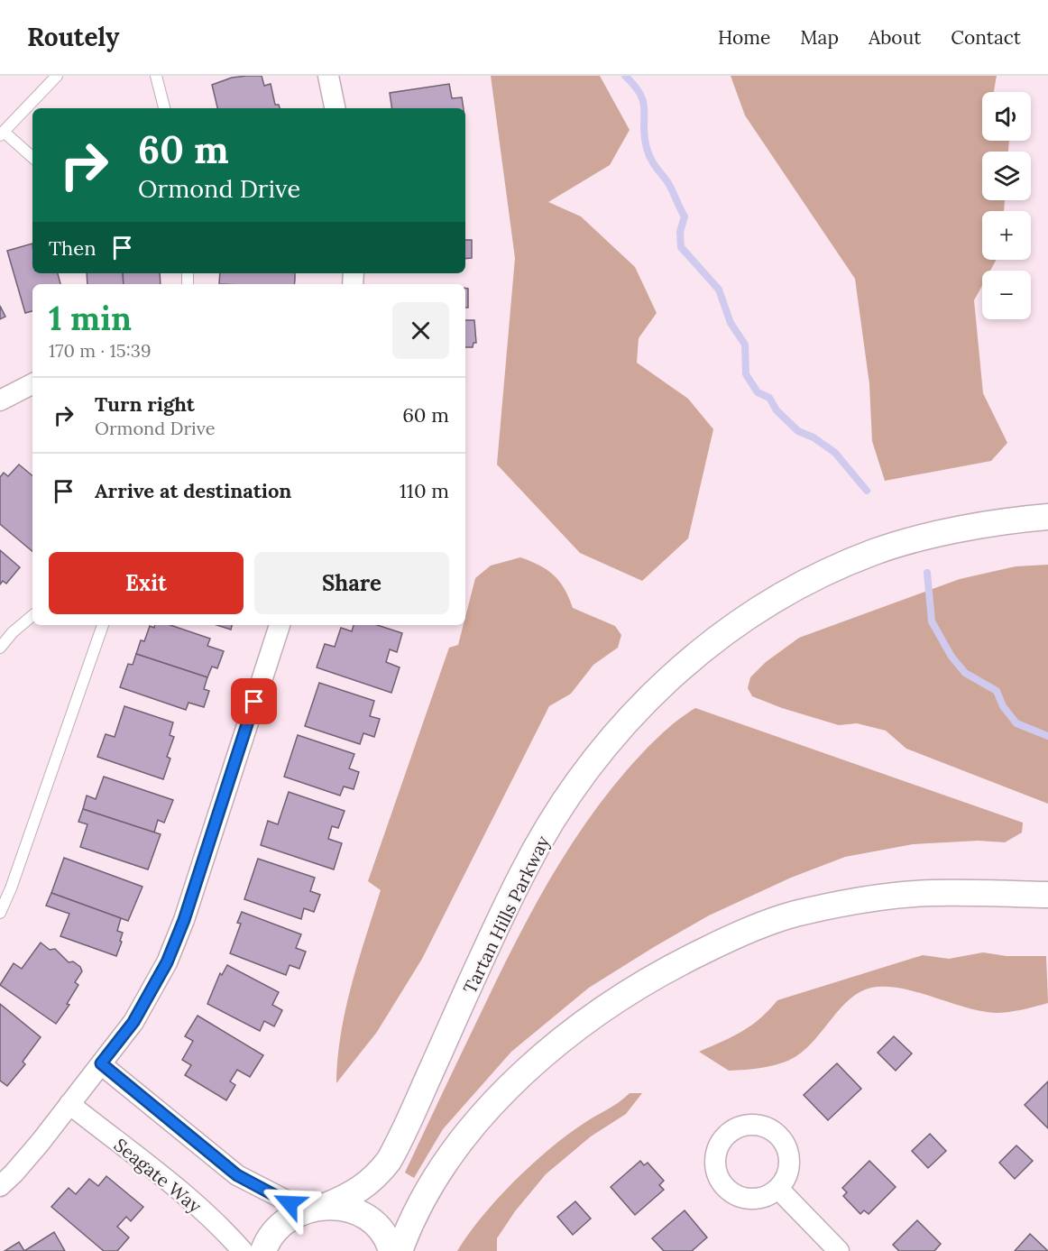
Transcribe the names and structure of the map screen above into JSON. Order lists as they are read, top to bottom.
{
  "streets": {
    "street": ["Tartan Hills Parkway", "Seagate Way"]
  },
  "page": {
    "header": "Routely",
    "nav": [
      "Home",
      "Map",
      "About",
      "Contact"
    ],
    "map_buttons": ["+", "−"],
    "turn": ["60 m", "Ormond Drive"],
    "then": "Then",
    "heading": ["1 min", "170 m · 15:39"],
    "list": [
      {
        "name": "Turn right",
        "note": "Ormond Drive",
        "value": "60 m"
      },
      {
        "name": "Arrive at destination",
        "value": "110 m"
      }
    ],
    "buttons": ["Exit", "Share"]
  }
}
